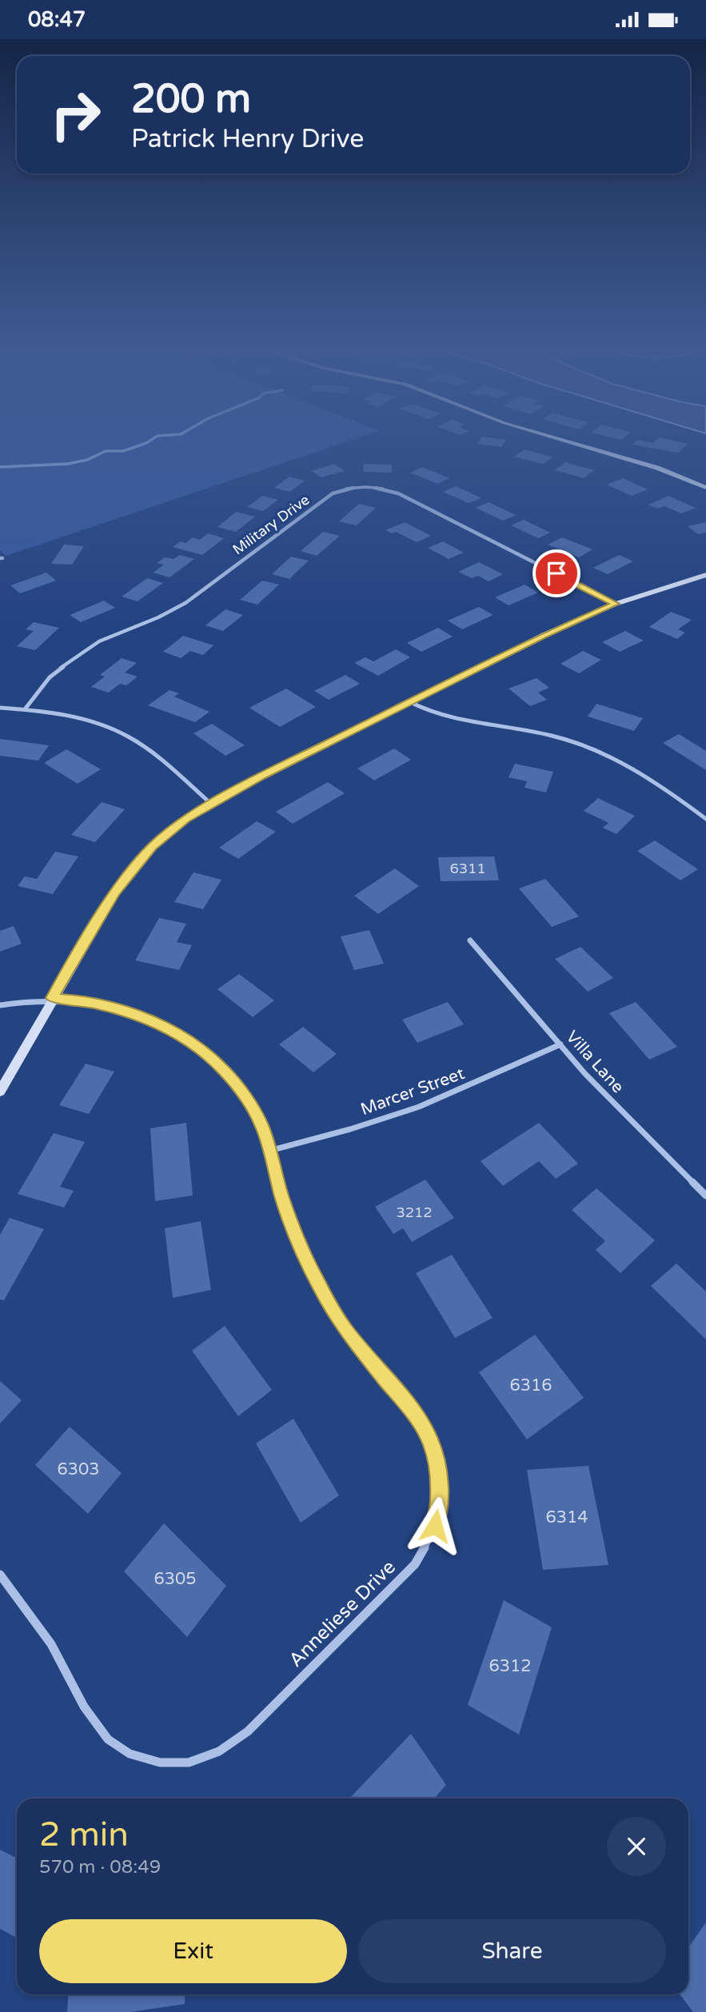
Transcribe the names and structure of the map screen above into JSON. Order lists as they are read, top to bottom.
{
  "streets": {
    "street": [
      "Military Drive",
      "Villa Lane",
      "Marcer Street",
      "Anneliese Drive"
    ]
  },
  "crossings": [
    ["Villa Lane", "Marcer Street"],
    ["Marcer Street", "Anneliese Drive"]
  ],
  "house_numbers": [
    "6311",
    "3212",
    "6316",
    "6303",
    "6314",
    "6305",
    "6312"
  ],
  "page": {
    "status": "08:47",
    "turn": ["200 m", "Patrick Henry Drive"],
    "heading": ["2 min", "570 m · 08:49"],
    "buttons": ["Exit", "Share"]
  }
}
